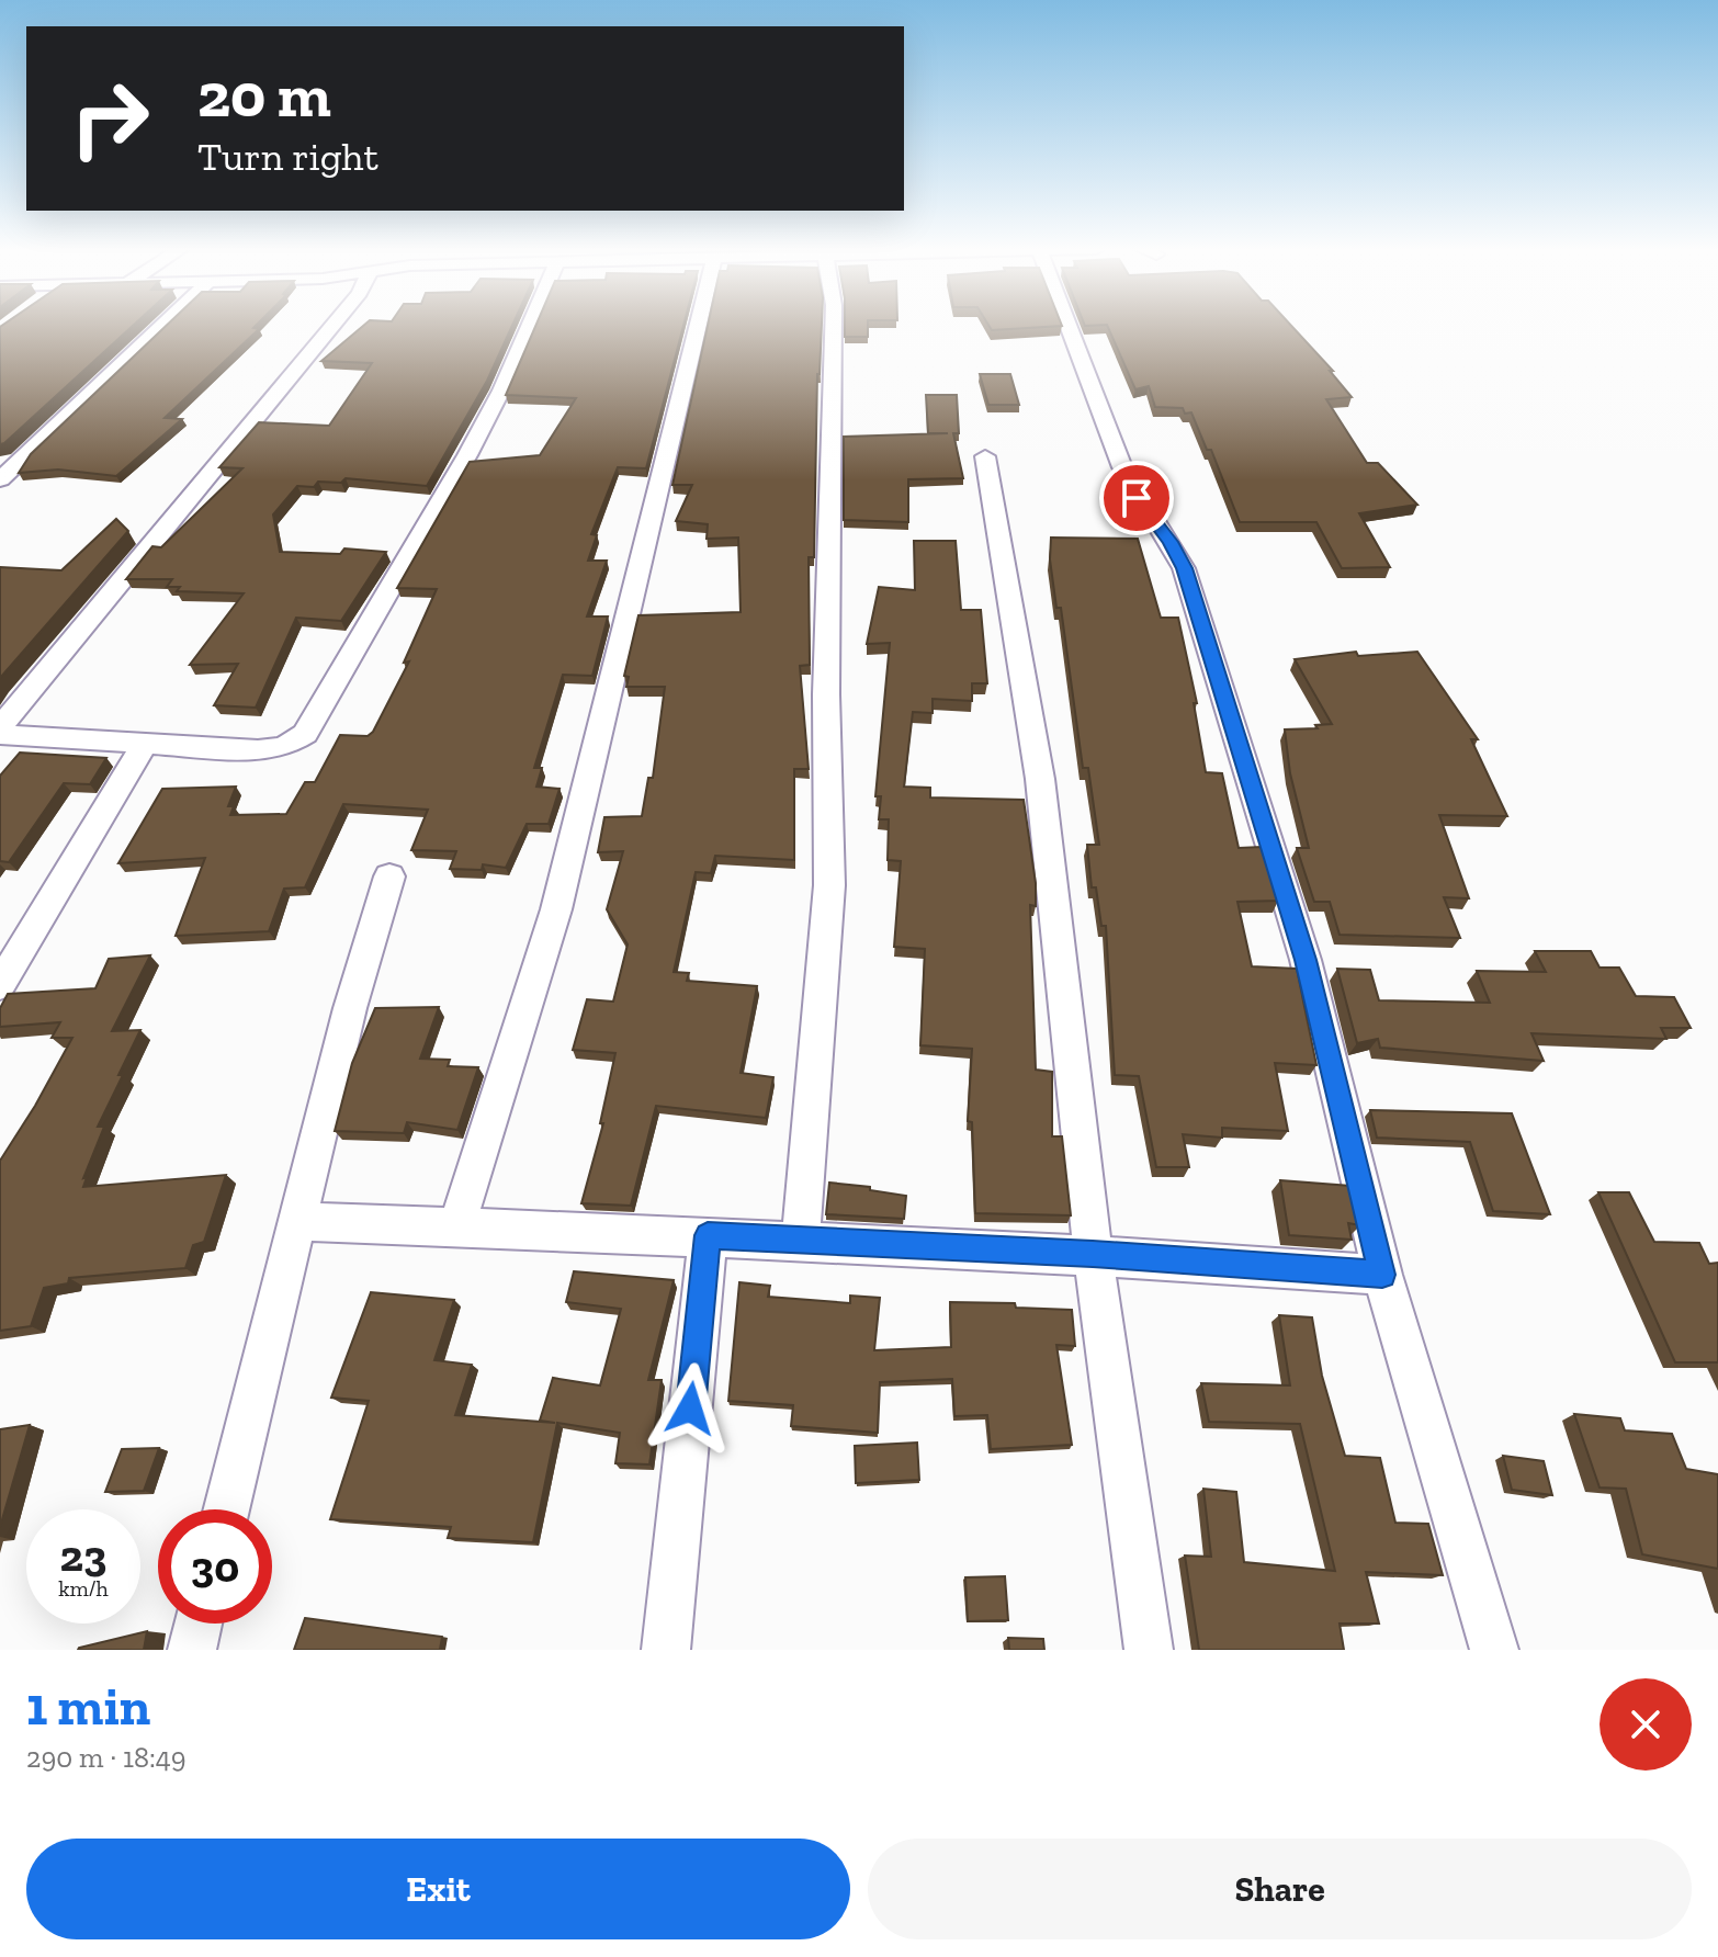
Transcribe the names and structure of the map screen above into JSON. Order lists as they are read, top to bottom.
{
  "page": {
    "turn": ["20 m", "Turn right"],
    "speed": "23 km/h",
    "limit": "30",
    "heading": ["1 min", "290 m · 18:49"],
    "buttons": ["Exit", "Share"]
  }
}
